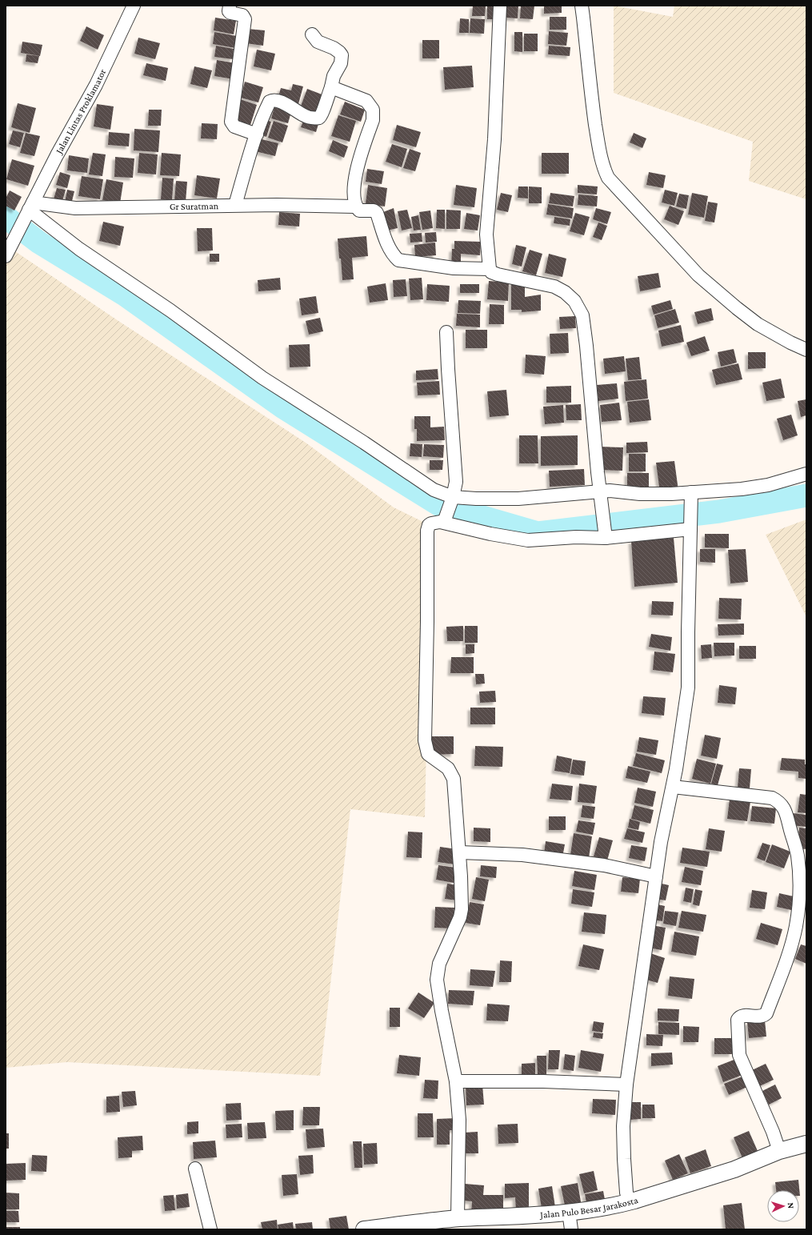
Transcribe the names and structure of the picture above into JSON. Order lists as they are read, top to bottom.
{
  "streets": {
    "street": ["Jalan Lintas Proklamator", "Gr Suratman", "Jalan Pulo Besar Jarakosta"]
  },
  "crossings": [
    ["Jalan Lintas Proklamator", "Gr Suratman"]
  ],
  "north": "right"
}
